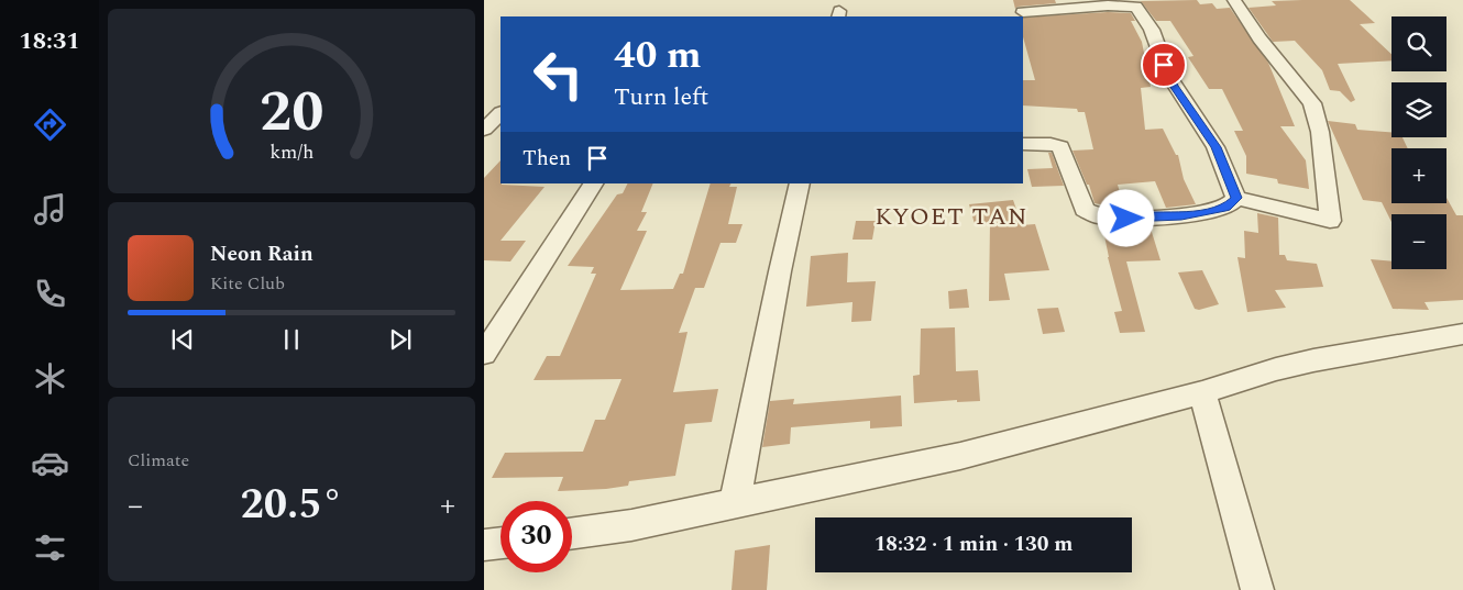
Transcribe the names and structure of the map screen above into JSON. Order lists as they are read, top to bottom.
{
  "districts": ["KYOET TAN"],
  "page": {
    "tabs": "18:31",
    "map_buttons": ["+", "−"],
    "turn": ["40 m", "Turn left"],
    "then": "Then",
    "song": ["Neon Rain", "Kite Club"],
    "tile": "Climate",
    "heat": ["−", "20.5°", "+"],
    "limit": "30",
    "trip": "18:32 · 1 min · 130 m",
    "gauge": ["20", "km/h"]
  }
}
